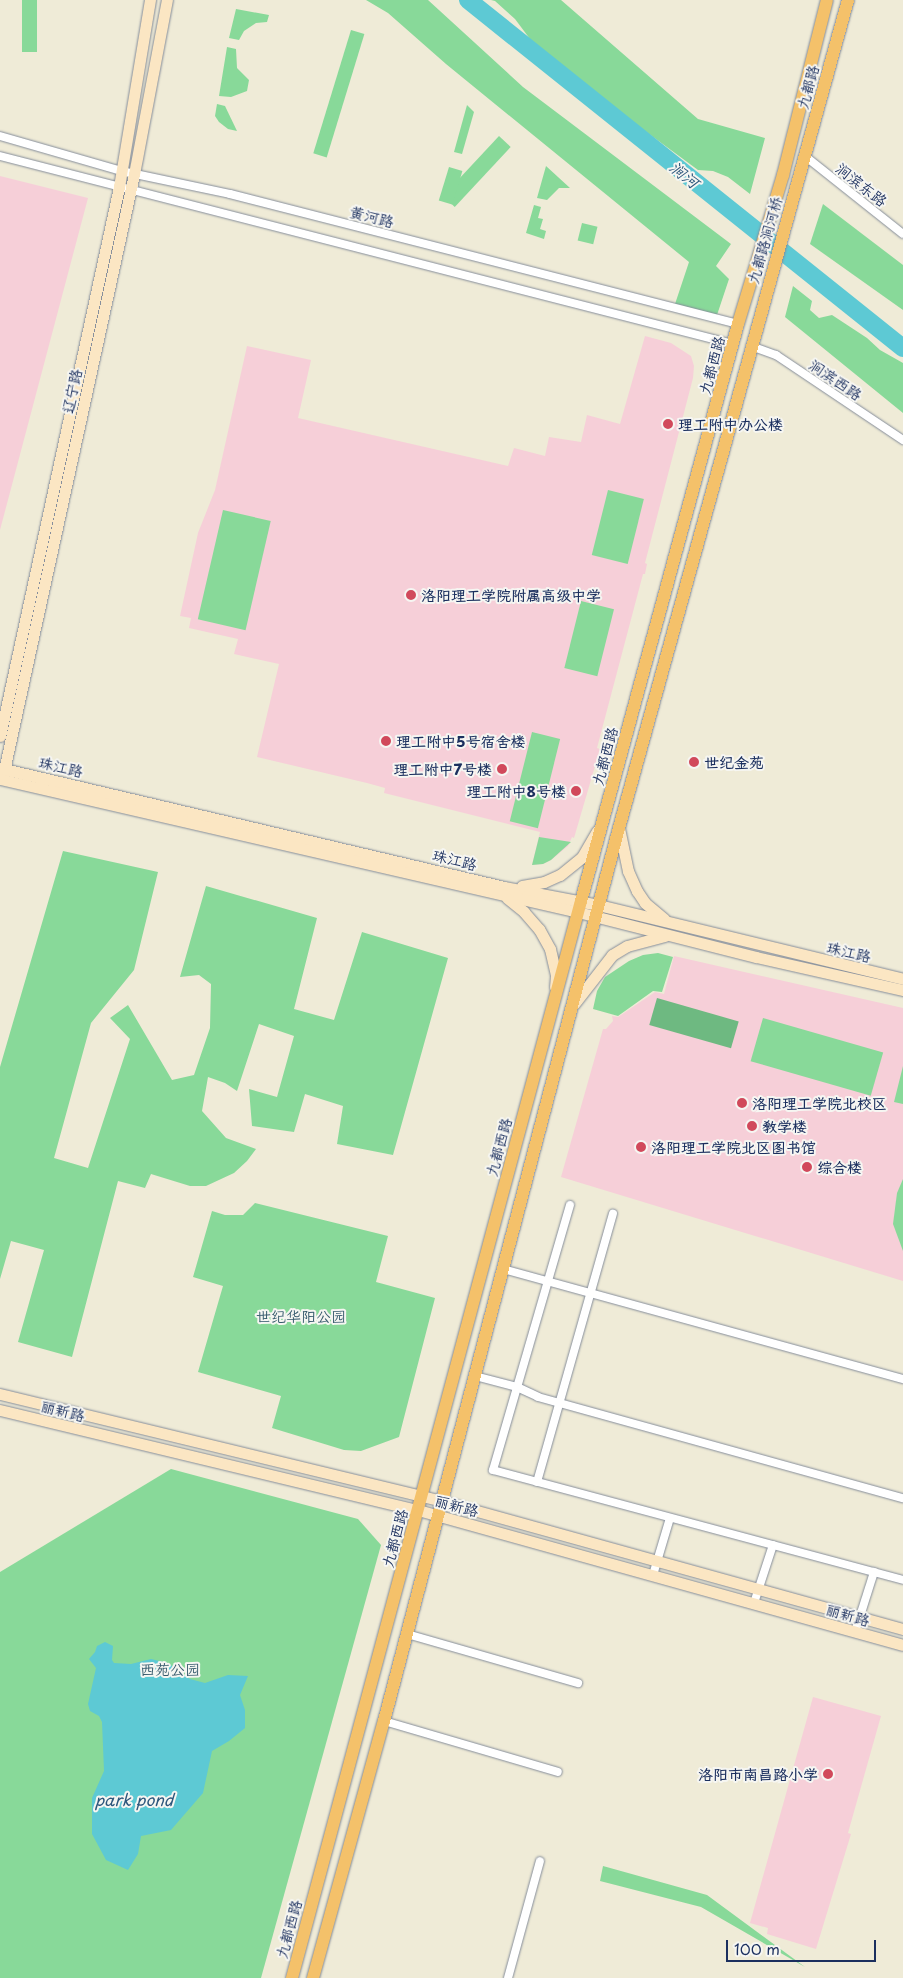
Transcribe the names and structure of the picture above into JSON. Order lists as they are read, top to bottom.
{
  "streets": {
    "main road": [
      "九都路",
      "九都路涧河桥",
      "九都西路",
      "辽宁路",
      "珠江路",
      "丽新路"
    ],
    "street": ["涧滨东路", "黄河路", "涧滨西路"]
  },
  "crossings": [
    ["九都路", "涧滨东路"],
    ["九都路", "九都路涧河桥"],
    ["黄河路", "九都路涧河桥"],
    ["黄河路", "九都西路"],
    ["黄河路", "辽宁路"],
    ["九都路涧河桥", "九都西路"],
    ["九都路涧河桥", "涧滨西路"],
    ["九都西路", "珠江路"],
    ["九都西路", "丽新路"],
    ["辽宁路", "珠江路"]
  ],
  "water": ["涧河", "park pond"],
  "parks": ["世纪华阳公园", "西苑公园"],
  "places": [
    "理工附中办公楼",
    "洛阳理工学院附属高级中学",
    "理工附中5号宿舍楼",
    "世纪金苑",
    "理工附中7号楼",
    "理工附中8号楼",
    "洛阳理工学院北校区",
    "教学楼",
    "洛阳理工学院北区图书馆",
    "综合楼",
    "洛阳市南昌路小学"
  ],
  "scale_bar": "100 m"
}
